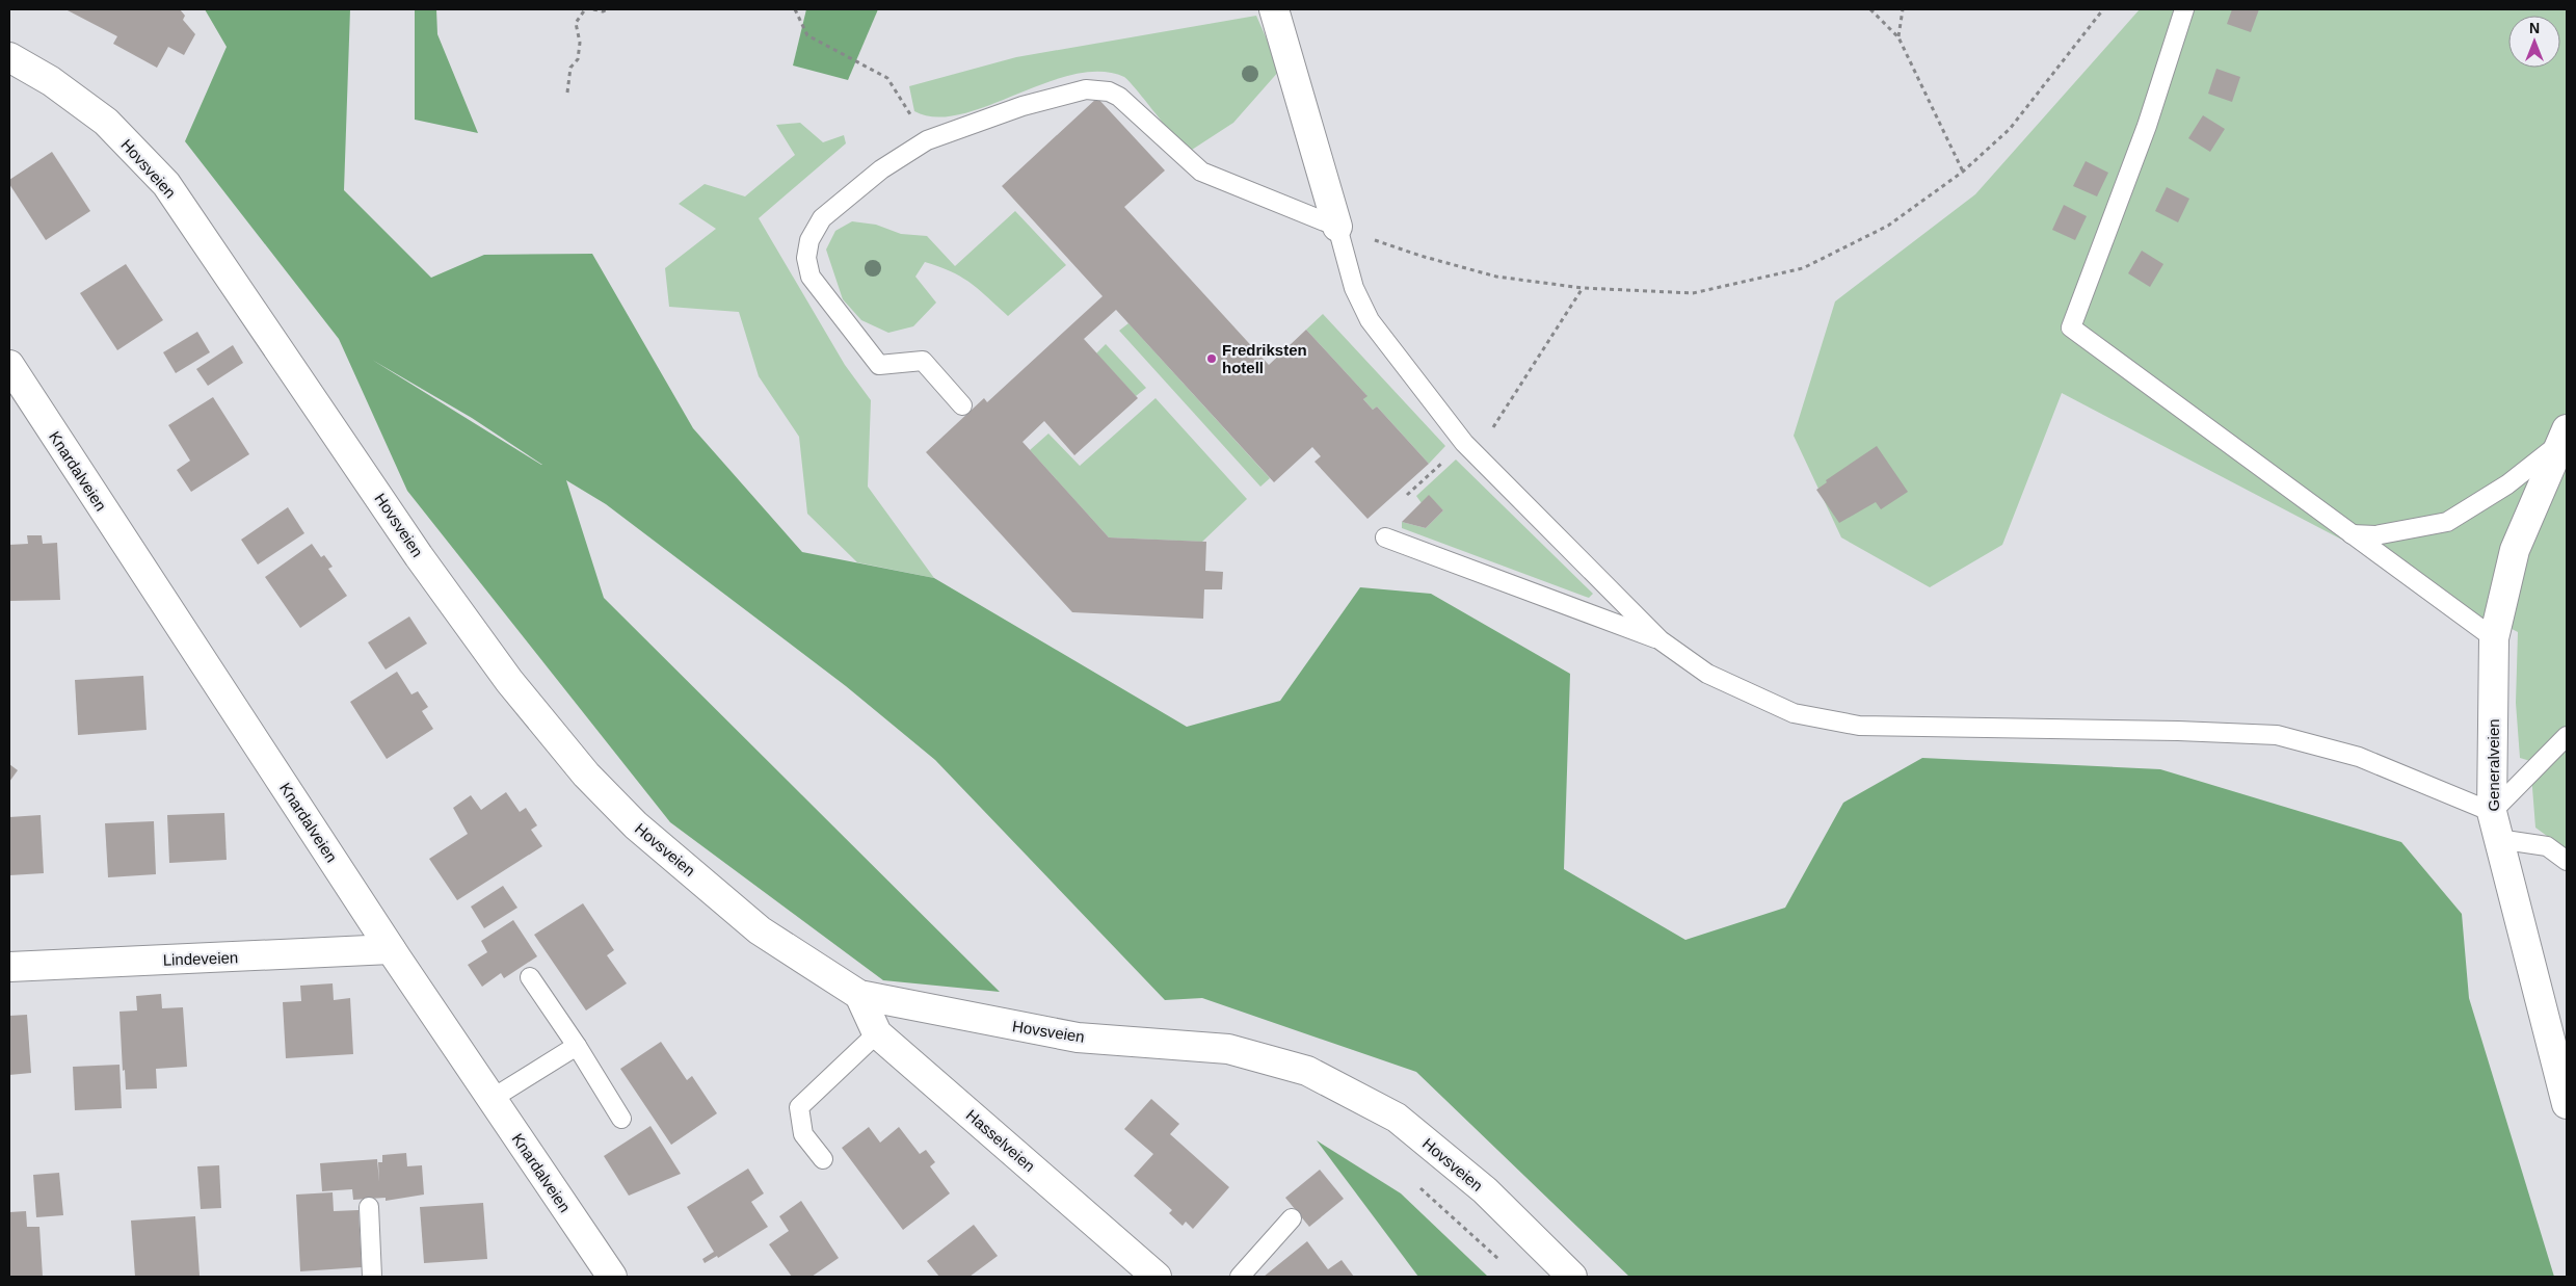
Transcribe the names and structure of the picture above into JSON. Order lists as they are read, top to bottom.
{
  "streets": {
    "street": [
      "Hovsveien",
      "Knardalveien",
      "Generalveien",
      "Lindeveien",
      "Hasselveien"
    ]
  },
  "crossings": [
    ["Hovsveien", "Hasselveien"],
    ["Knardalveien", "Lindeveien"]
  ],
  "places": ["Fredriksten hotell"],
  "north": "top"
}
